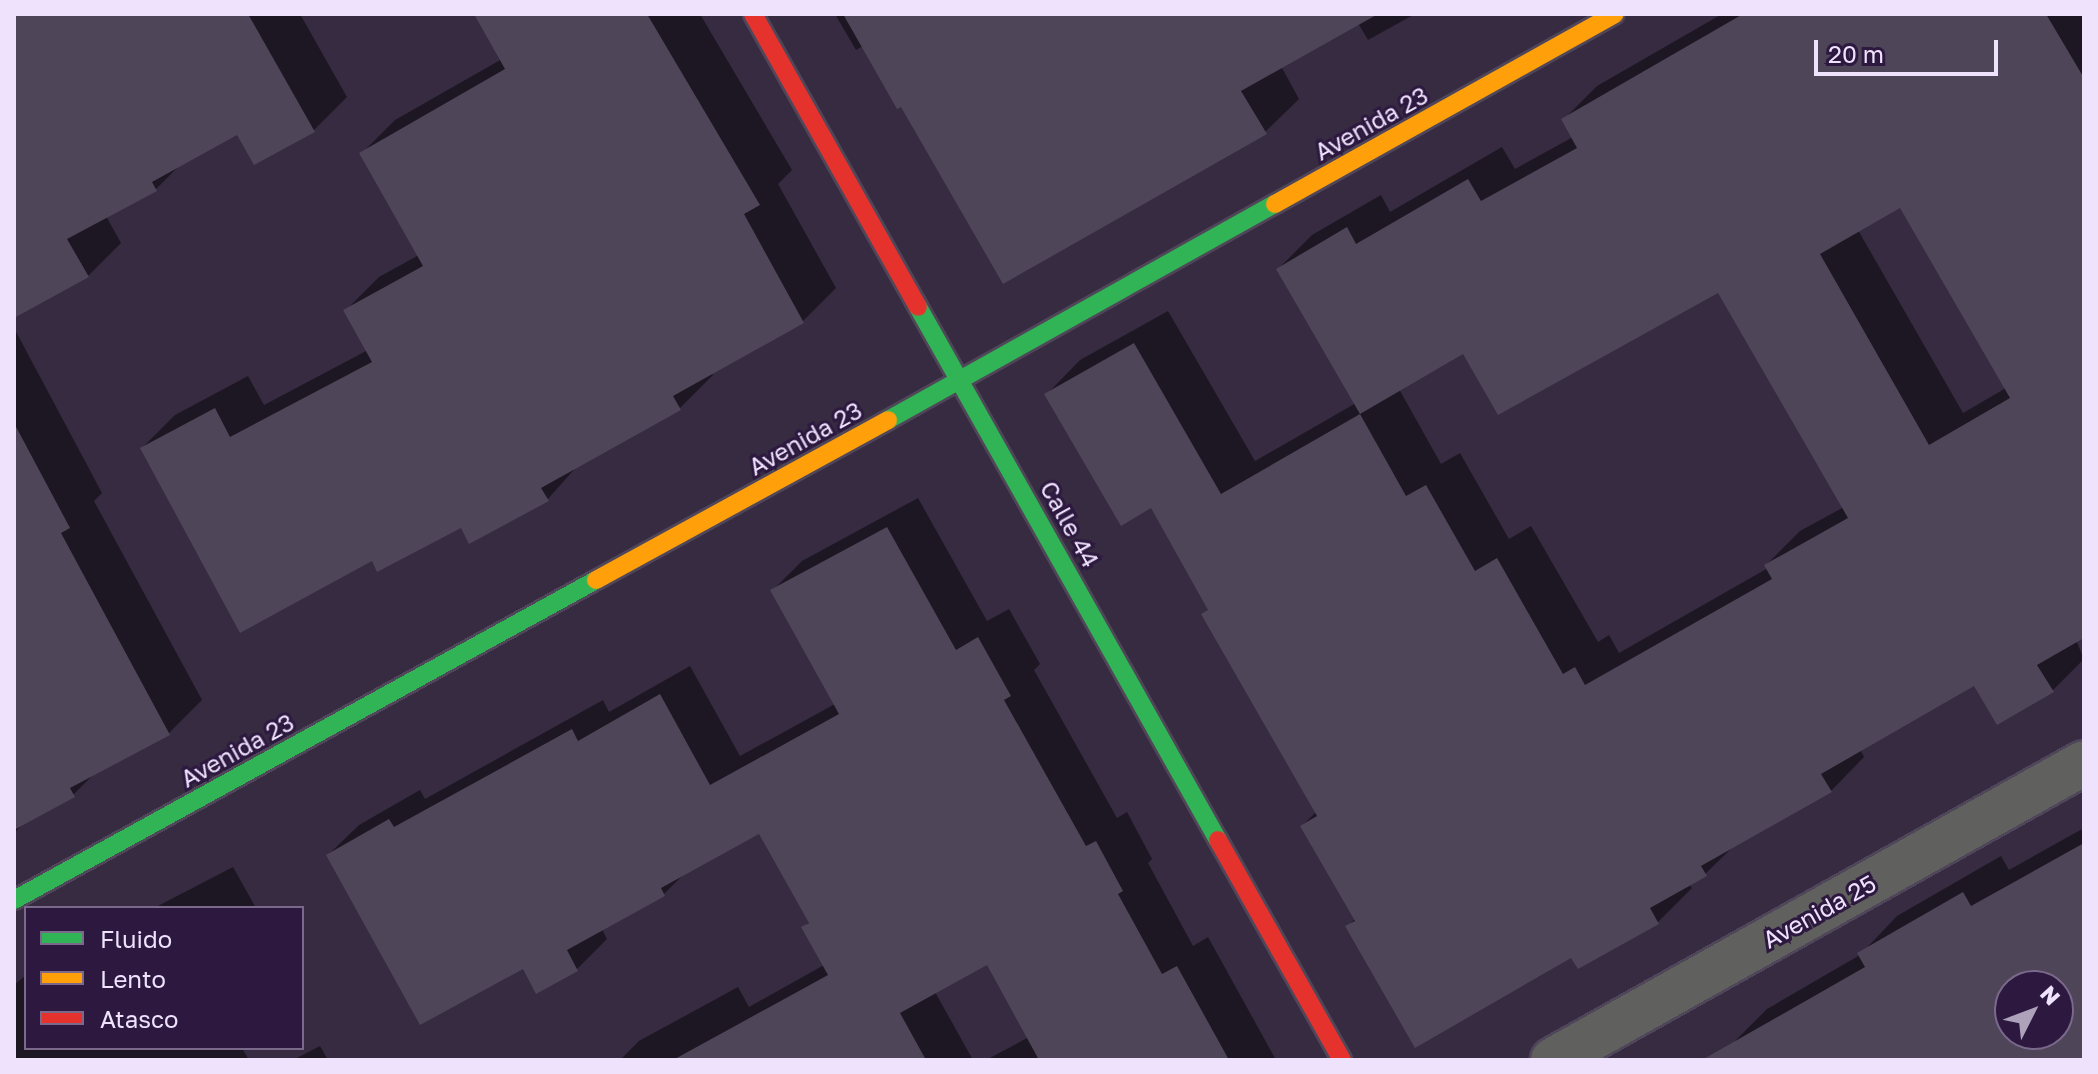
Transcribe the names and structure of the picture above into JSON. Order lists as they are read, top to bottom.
{
  "streets": {
    "street": ["Avenida 23", "Calle 44", "Avenida 25"]
  },
  "crossings": [
    ["Avenida 23", "Calle 44"]
  ],
  "legend": ["Fluido", "Lento", "Atasco"],
  "scale_bar": "20 m",
  "north": "top right"
}
